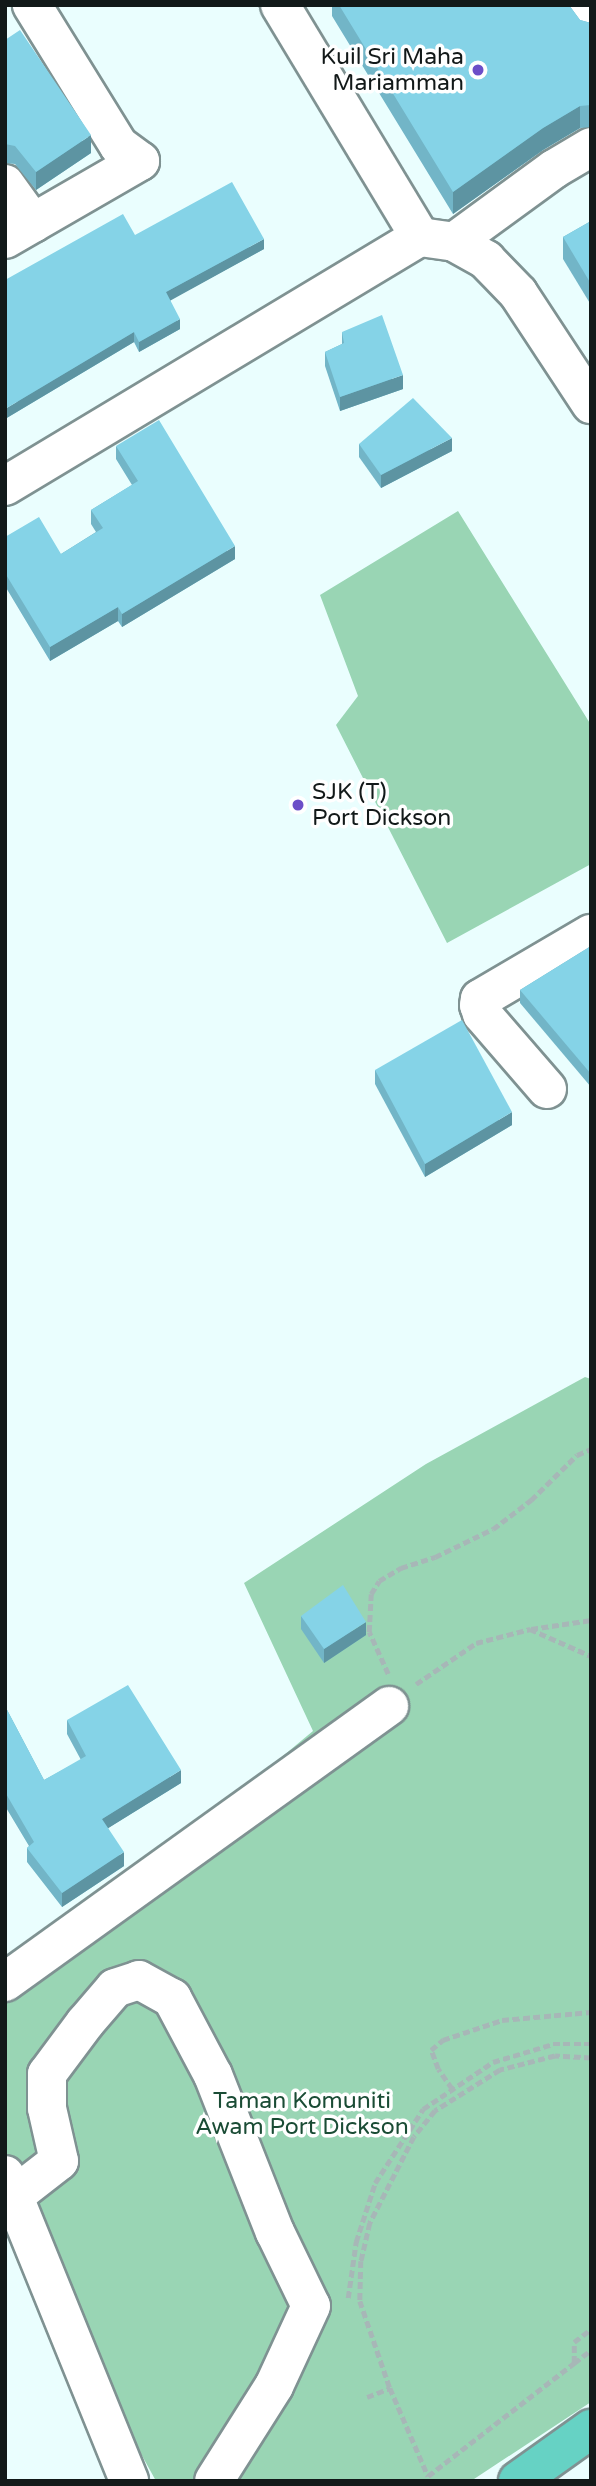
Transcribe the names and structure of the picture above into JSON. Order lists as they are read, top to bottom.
{
  "parks": ["Taman Komuniti Awam Port Dickson"],
  "places": ["Kuil Sri Maha Mariamman", "SJK (T) Port Dickson"]
}
